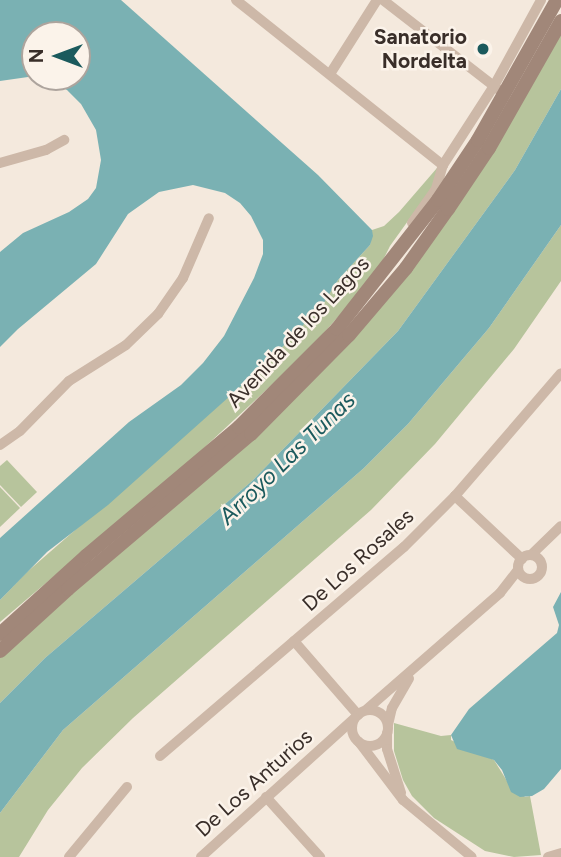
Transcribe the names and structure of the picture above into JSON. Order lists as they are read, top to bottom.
{
  "streets": {
    "street": ["Avenida de los Lagos", "De Los Rosales", "De Los Anturios"]
  },
  "water": ["Arroyo Las Tunas"],
  "places": ["Sanatorio Nordelta"],
  "north": "left"
}
